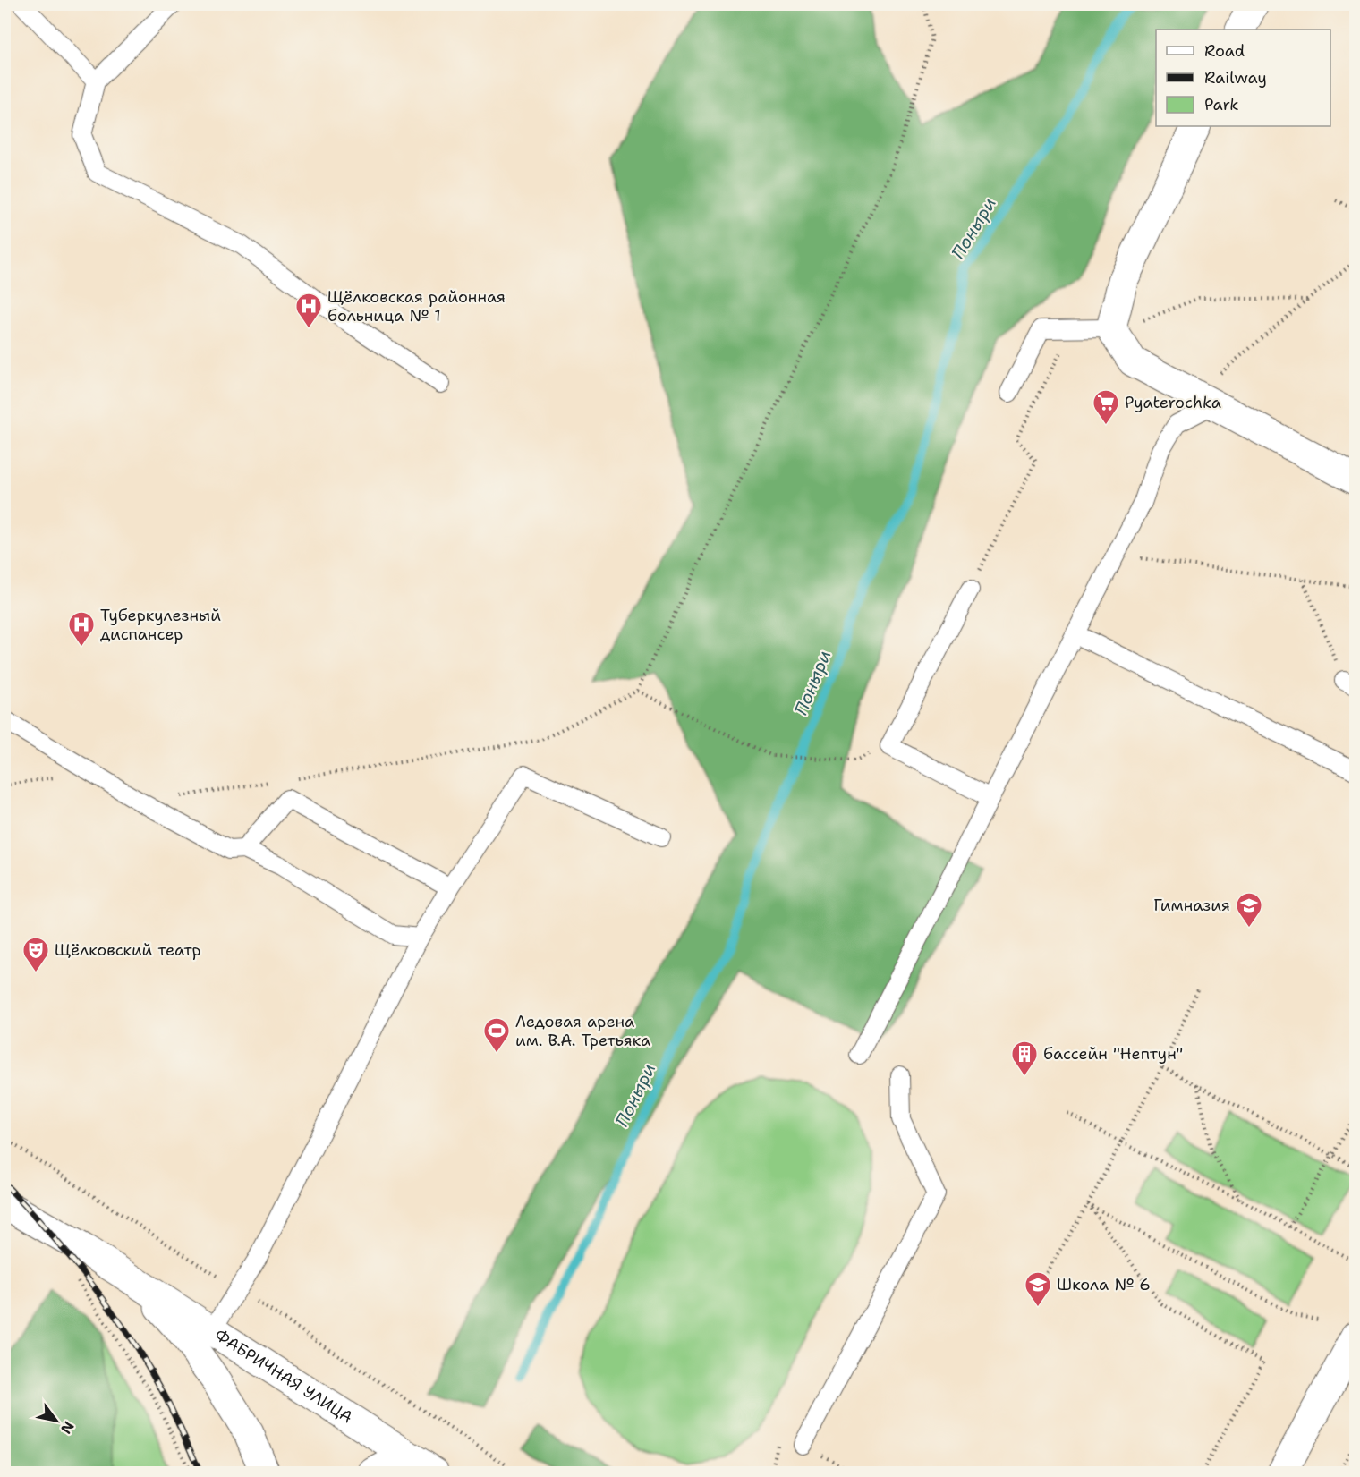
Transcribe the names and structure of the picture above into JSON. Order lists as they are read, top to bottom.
{
  "streets": {
    "street": ["ФАБРИЧНАЯ УЛИЦА"]
  },
  "water": ["Поныри"],
  "places": {
    "hospital": ["Щёлковская районная больница № 1", "Туберкулезный диспансер"],
    "supermarket": ["Pyaterochka"],
    "school or university": ["Гимназия", "Школа № 6"],
    "theatre": ["Щёлковский театр"],
    "sports": ["Ледовая арена им. В.А. Третьяка"],
    "building": ["бассейн \"Нептун\""]
  },
  "legend": ["Road", "Railway", "Park"],
  "north": "bottom right"
}
